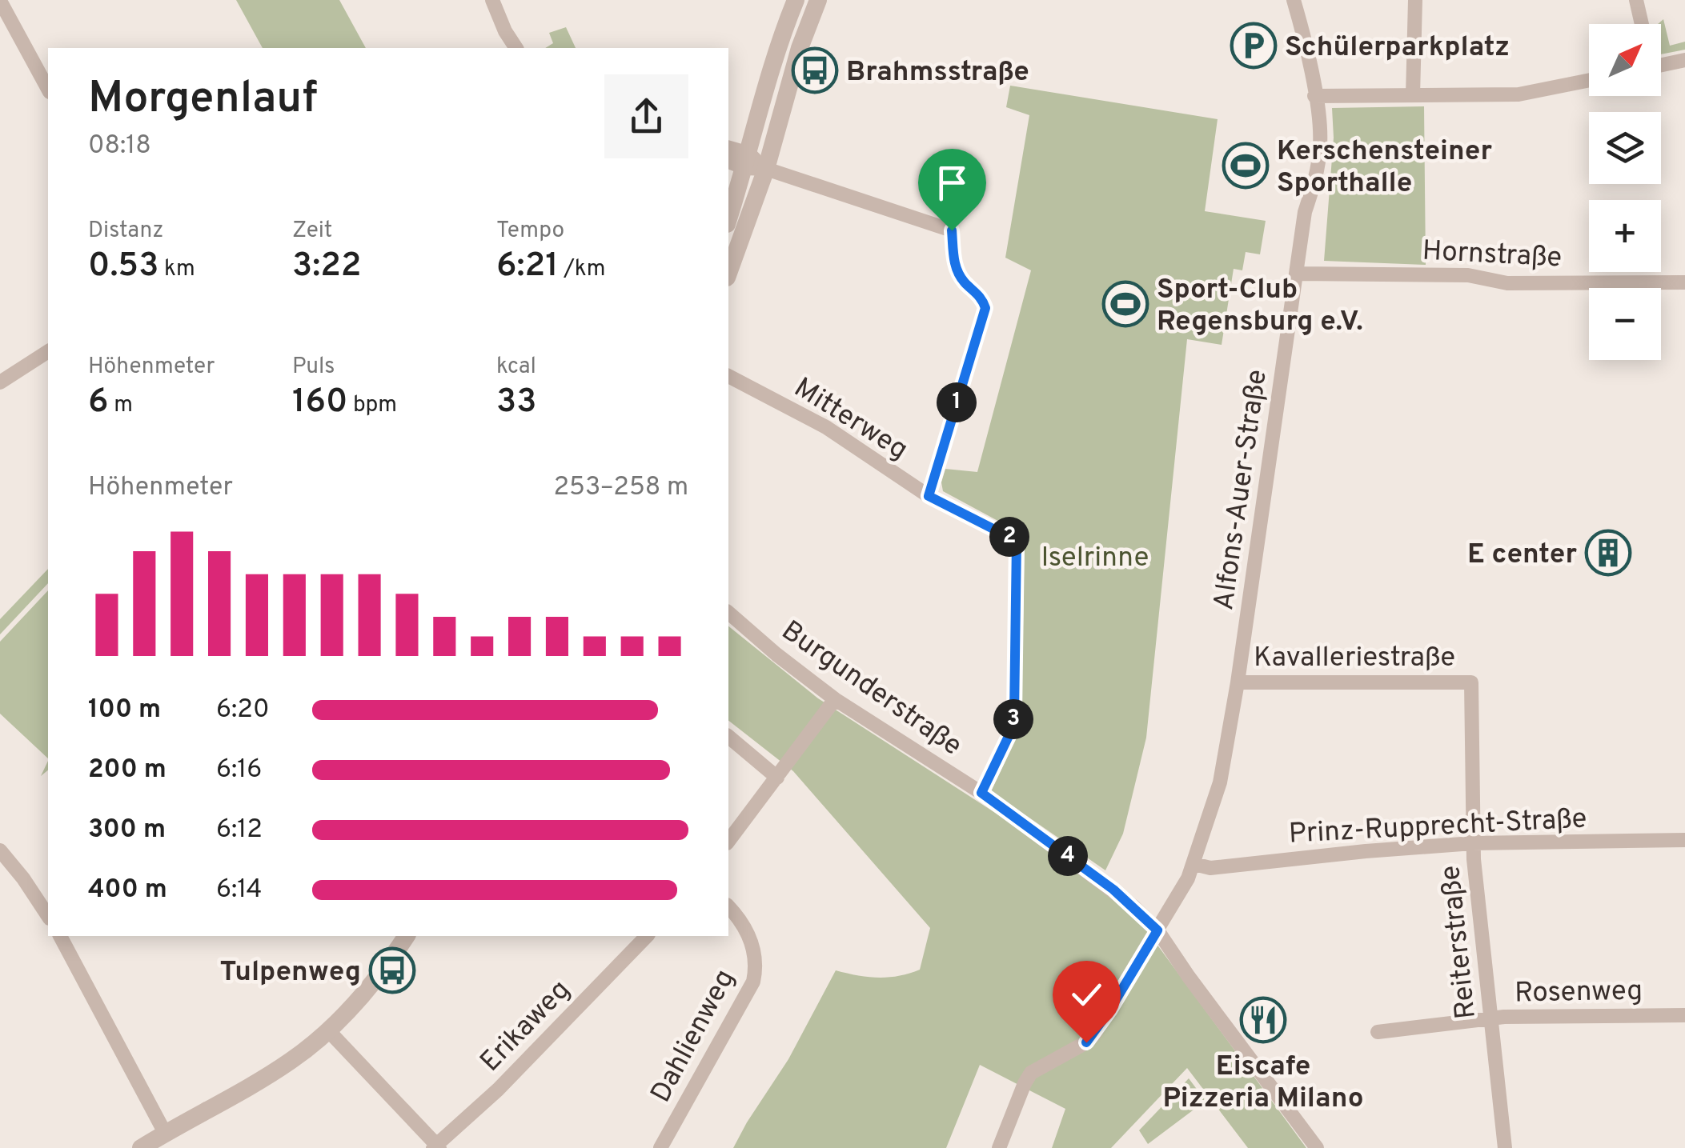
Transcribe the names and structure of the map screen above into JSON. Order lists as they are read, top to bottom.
{
  "streets": {
    "street": [
      "Hornstraße",
      "Mitterweg",
      "Alfons-Auer-Straße",
      "Kavalleriestraße",
      "Burgunderstraße",
      "Prinz-Rupprecht-Straße",
      "Reiterstraße",
      "Rosenweg",
      "Erikaweg",
      "Dahlienweg"
    ]
  },
  "crossings": [
    ["Hornstraße", "Alfons-Auer-Straße"],
    ["Mitterweg", "Burgunderstraße"],
    ["Alfons-Auer-Straße", "Kavalleriestraße"],
    ["Alfons-Auer-Straße", "Burgunderstraße"],
    ["Alfons-Auer-Straße", "Prinz-Rupprecht-Straße"],
    ["Kavalleriestraße", "Reiterstraße"],
    ["Prinz-Rupprecht-Straße", "Reiterstraße"],
    ["Reiterstraße", "Rosenweg"]
  ],
  "parks": ["Iselrinne"],
  "places": {
    "parking": ["Schülerparkplatz"],
    "bus stop": ["Brahmsstraße", "Tulpenweg"],
    "sports": ["Kerschensteiner Sporthalle", "Sport-Club Regensburg e.V."],
    "building": ["E center"],
    "restaurant": ["Eiscafe Pizzeria Milano"]
  },
  "north": "top right",
  "page": {
    "map_buttons": ["+", "−"],
    "heading": ["Morgenlauf", "08:18"],
    "stats": [
      ["Distanz", "0.53 km"],
      ["Zeit", "3:22"],
      ["Tempo", "6:21 /km"],
      ["Höhenmeter", "6 m"],
      ["Puls", "160 bpm"],
      ["kcal", "33"]
    ],
    "pins": [
      "1",
      "2",
      "3",
      "4"
    ],
    "chart": ["Höhenmeter", "253–258 m"],
    "list": [
      {
        "name": "100 m",
        "note": "6:20"
      },
      {
        "name": "200 m",
        "note": "6:16"
      },
      {
        "name": "300 m",
        "note": "6:12"
      },
      {
        "name": "400 m",
        "note": "6:14"
      }
    ]
  }
}
